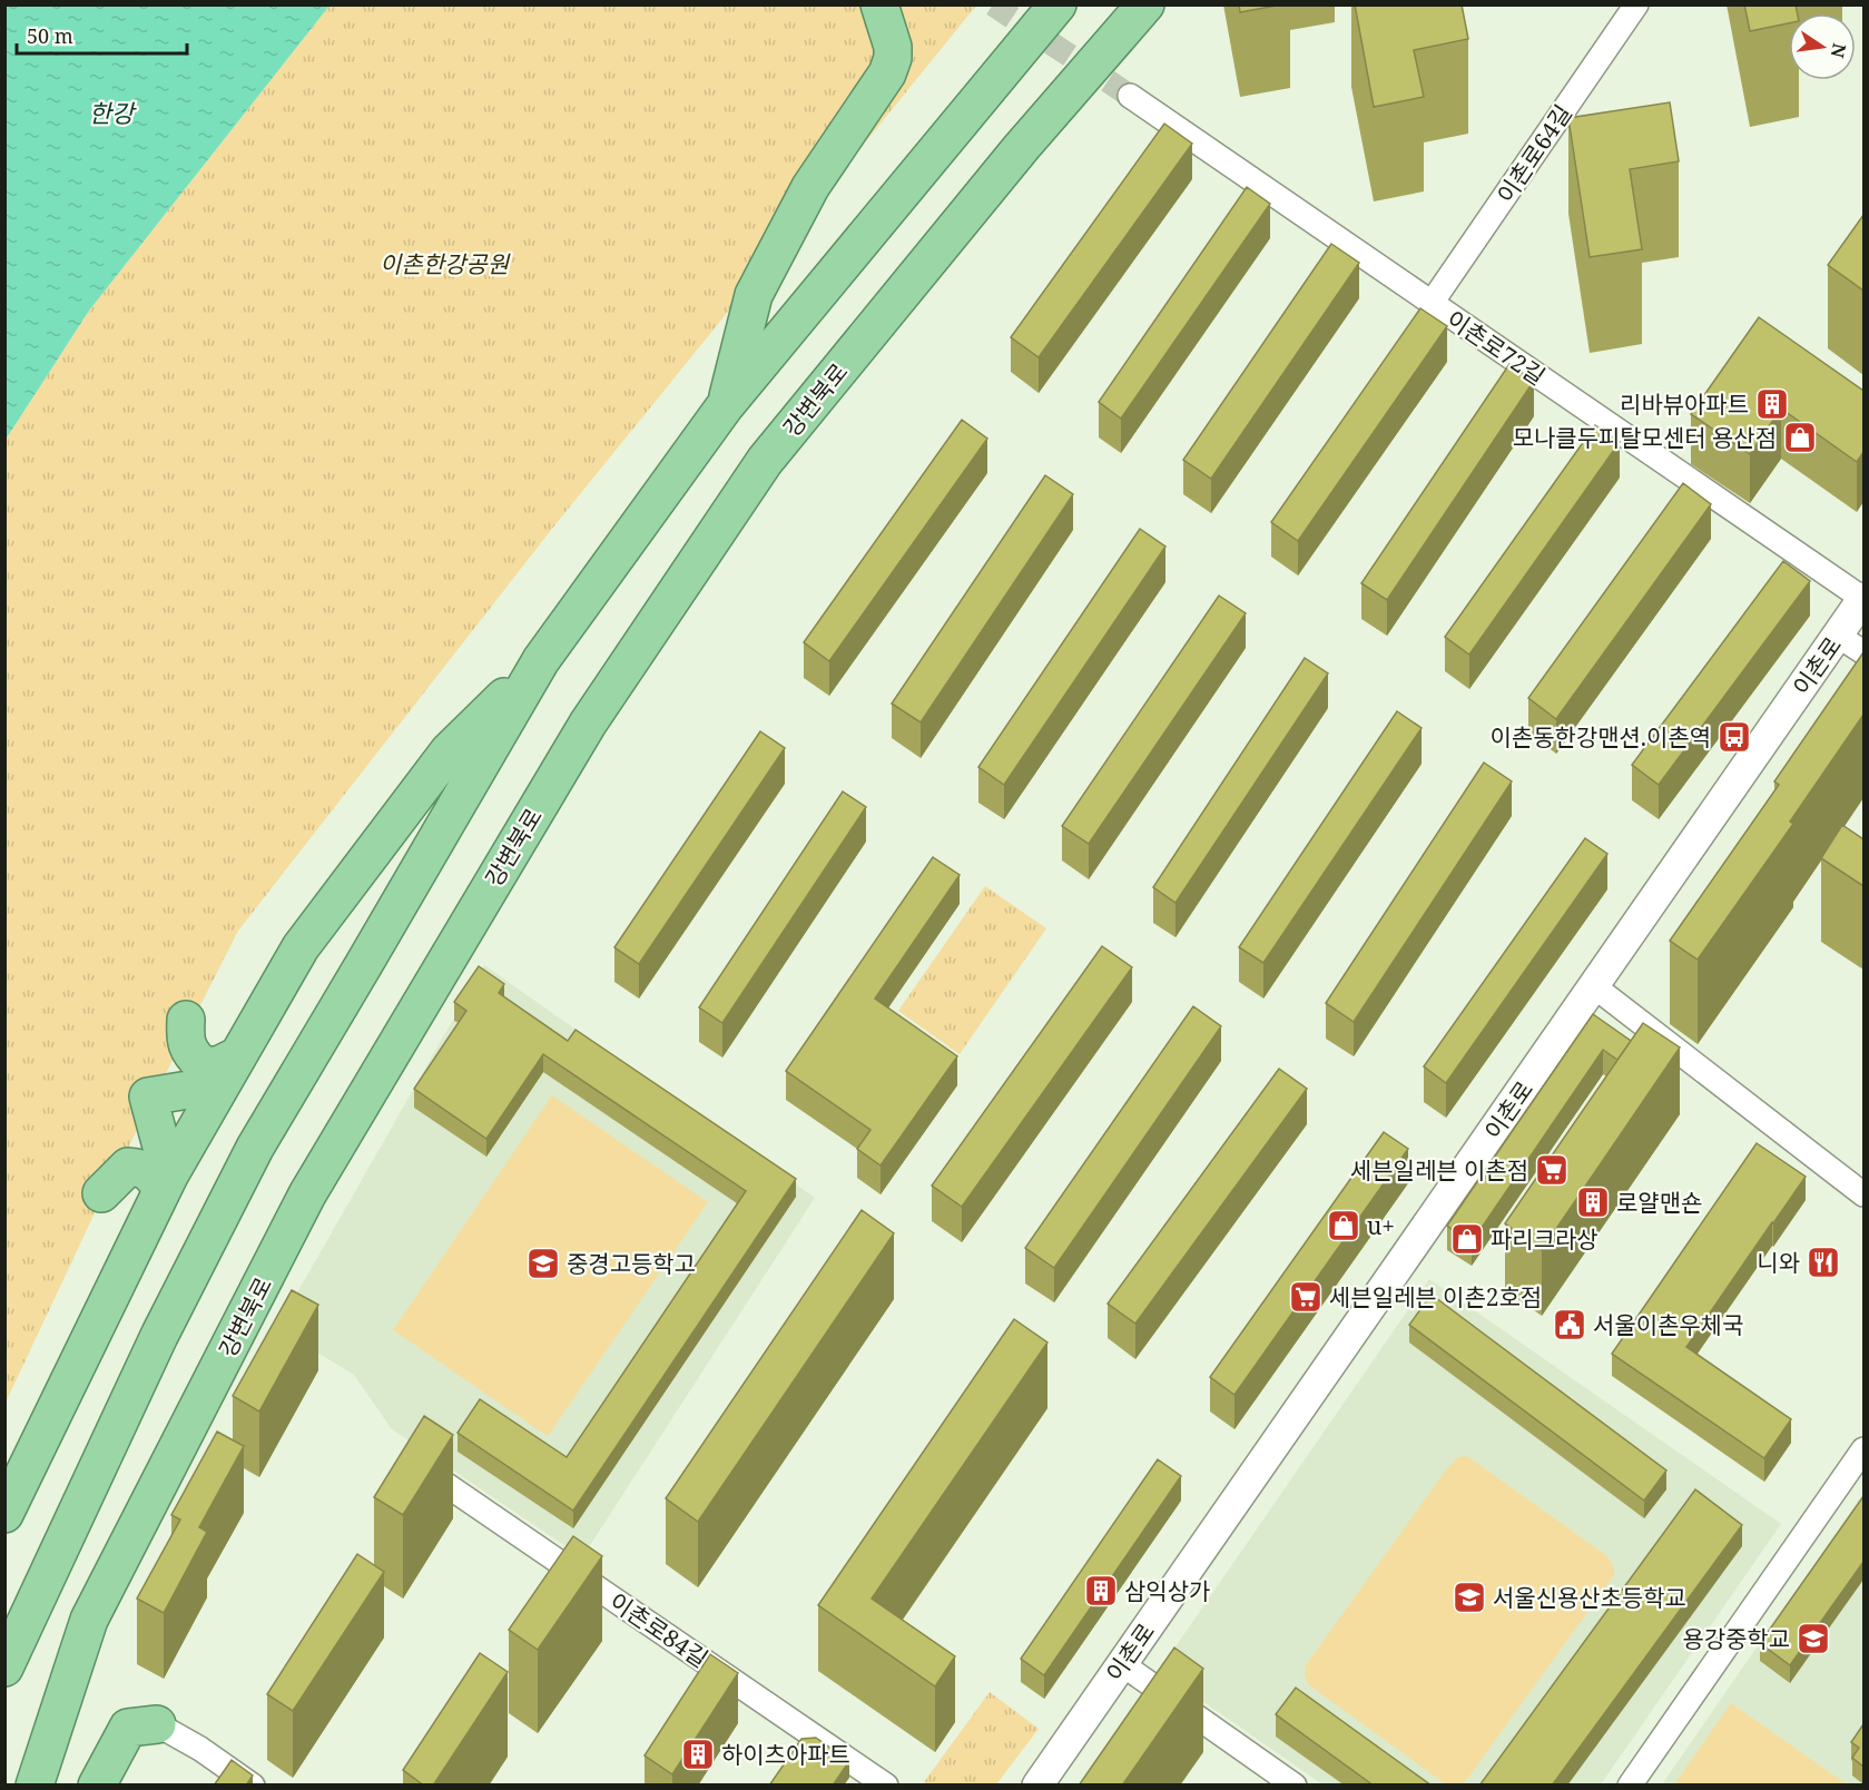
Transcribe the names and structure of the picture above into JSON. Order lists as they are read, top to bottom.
{
  "streets": {
    "highway": ["강변북로"],
    "street": [
      "이촌로64길",
      "이촌로72길",
      "이촌로",
      "이촌로84길"
    ]
  },
  "crossings": [
    ["이촌로64길", "이촌로72길"],
    ["이촌로72길", "이촌로"]
  ],
  "water": ["한강"],
  "parks": ["이촌한강공원"],
  "places": {
    "building": [
      "리바뷰아파트",
      "로얄맨숀",
      "삼익상가",
      "하이츠아파트"
    ],
    "shop": ["모나클두피탈모센터 용산점", "u+", "파리크라상"],
    "bus stop": ["이촌동한강맨션.이촌역"],
    "supermarket": ["세븐일레븐 이촌점", "세븐일레븐 이촌2호점"],
    "restaurant": ["니와"],
    "school or university": ["중경고등학고", "서울신용산초등학교", "용강중학교"],
    "public building": ["서울이촌우체국"]
  },
  "scale_bar": "50 m",
  "north": "right"
}
